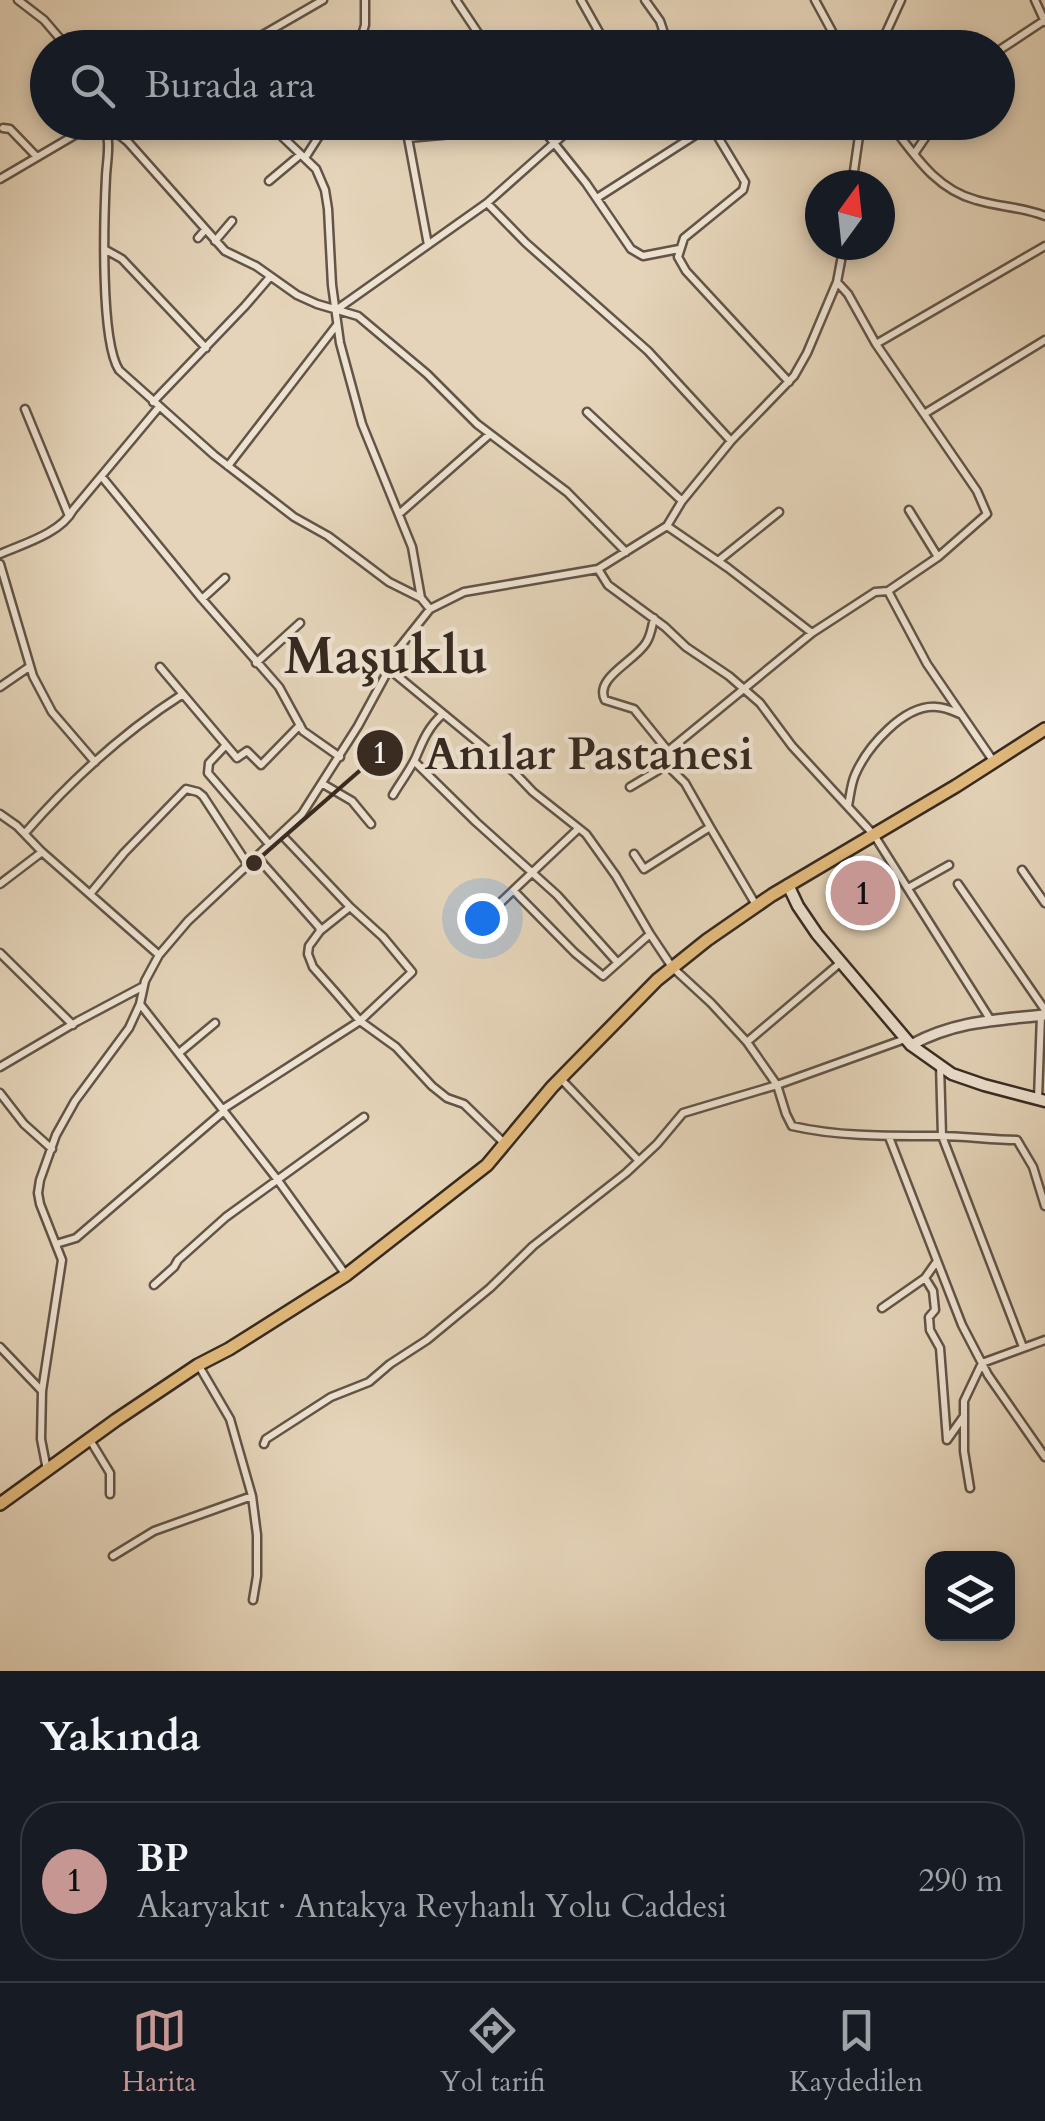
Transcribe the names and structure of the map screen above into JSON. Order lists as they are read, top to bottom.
{
  "districts": ["Maşuklu"],
  "places": ["Anılar Pastanesi"],
  "north": "top",
  "page": {
    "search": "Burada ara",
    "pins": "1",
    "heading": "Yakında",
    "list": [
      {
        "mark": "1",
        "name": "BP",
        "note": "Akaryakıt · Antakya Reyhanlı Yolu Caddesi",
        "value": "290 m"
      }
    ],
    "nav": ["Harita", "Yol tarifi", "Kaydedilen"]
  }
}
